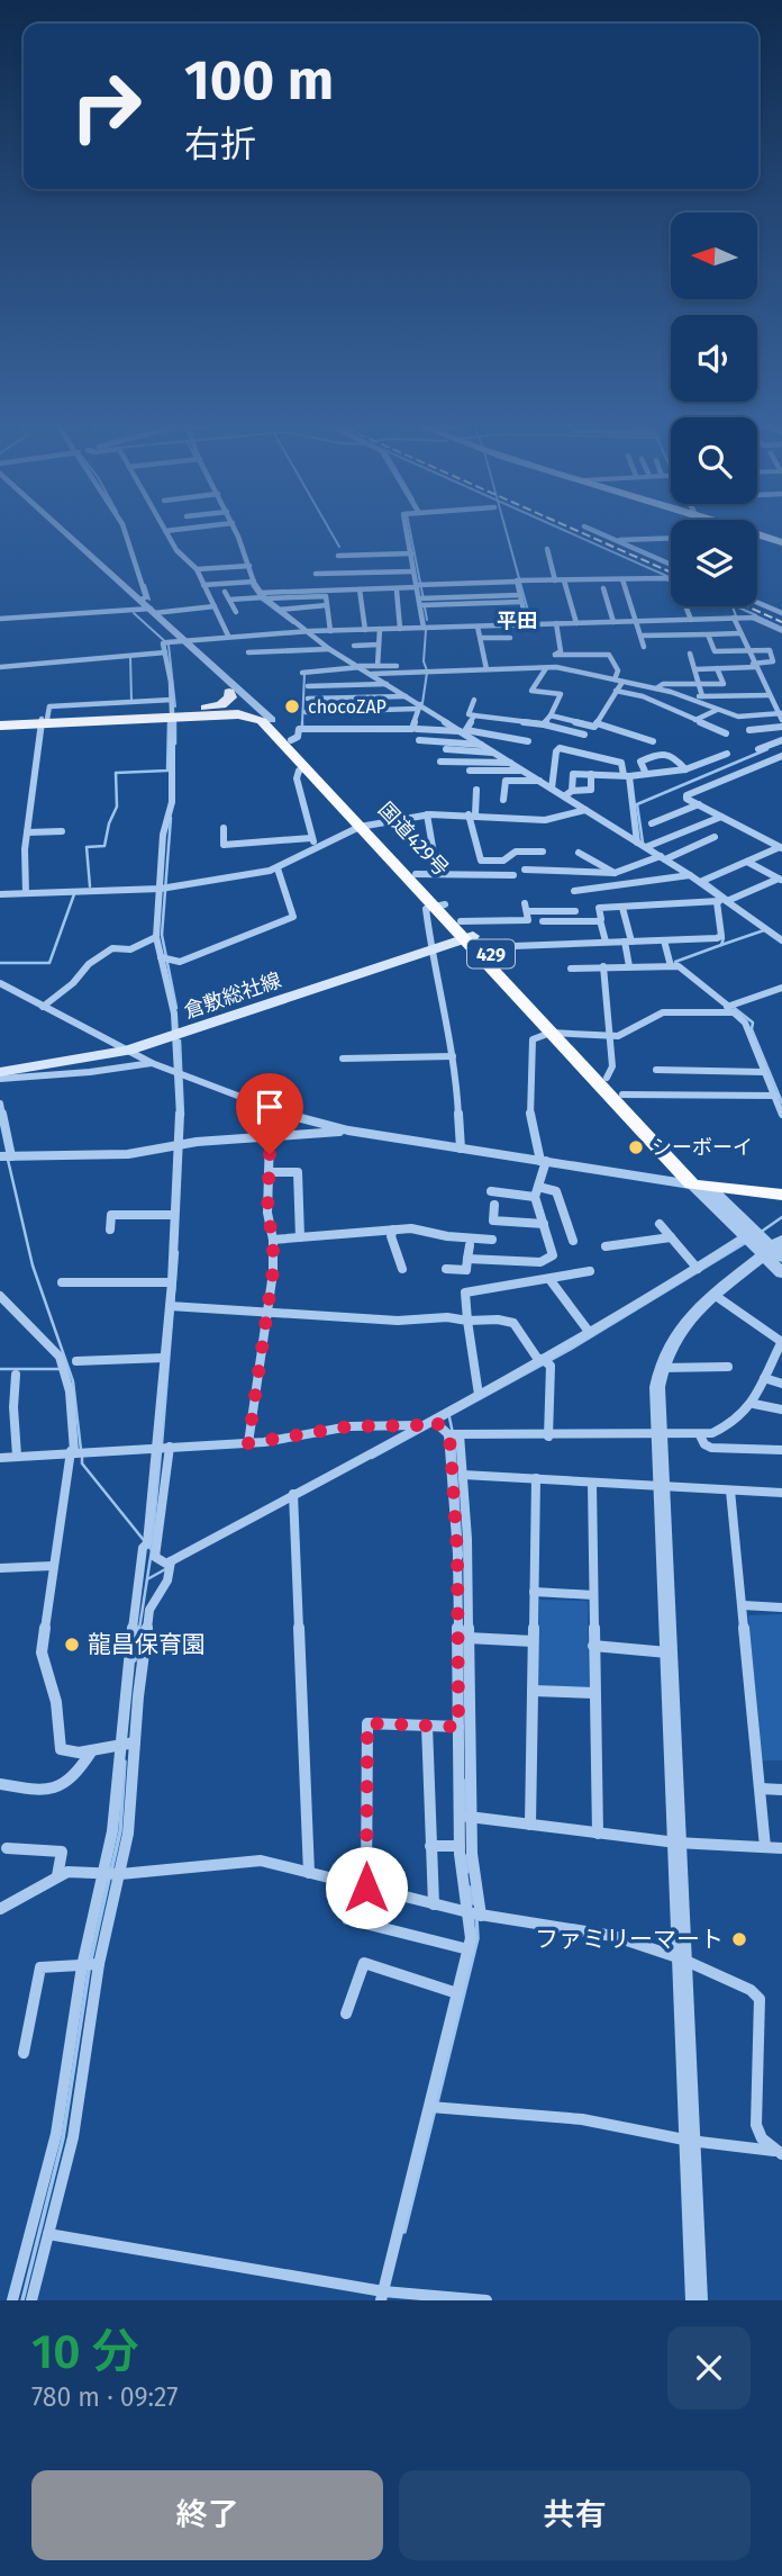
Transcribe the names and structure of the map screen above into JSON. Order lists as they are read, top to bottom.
{
  "streets": {
    "highway": ["国道429号", "429"],
    "main road": ["倉敷総社線"]
  },
  "crossings": [
    ["国道429号", "倉敷総社線"]
  ],
  "districts": ["平田"],
  "places": [
    "chocoZAP",
    "シーボーイ",
    "龍昌保育園",
    "ファミリーマート"
  ],
  "north": "left",
  "page": {
    "turn": ["100 m", "右折"],
    "heading": ["10 分", "780 m · 09:27"],
    "buttons": ["終了", "共有"]
  }
}
